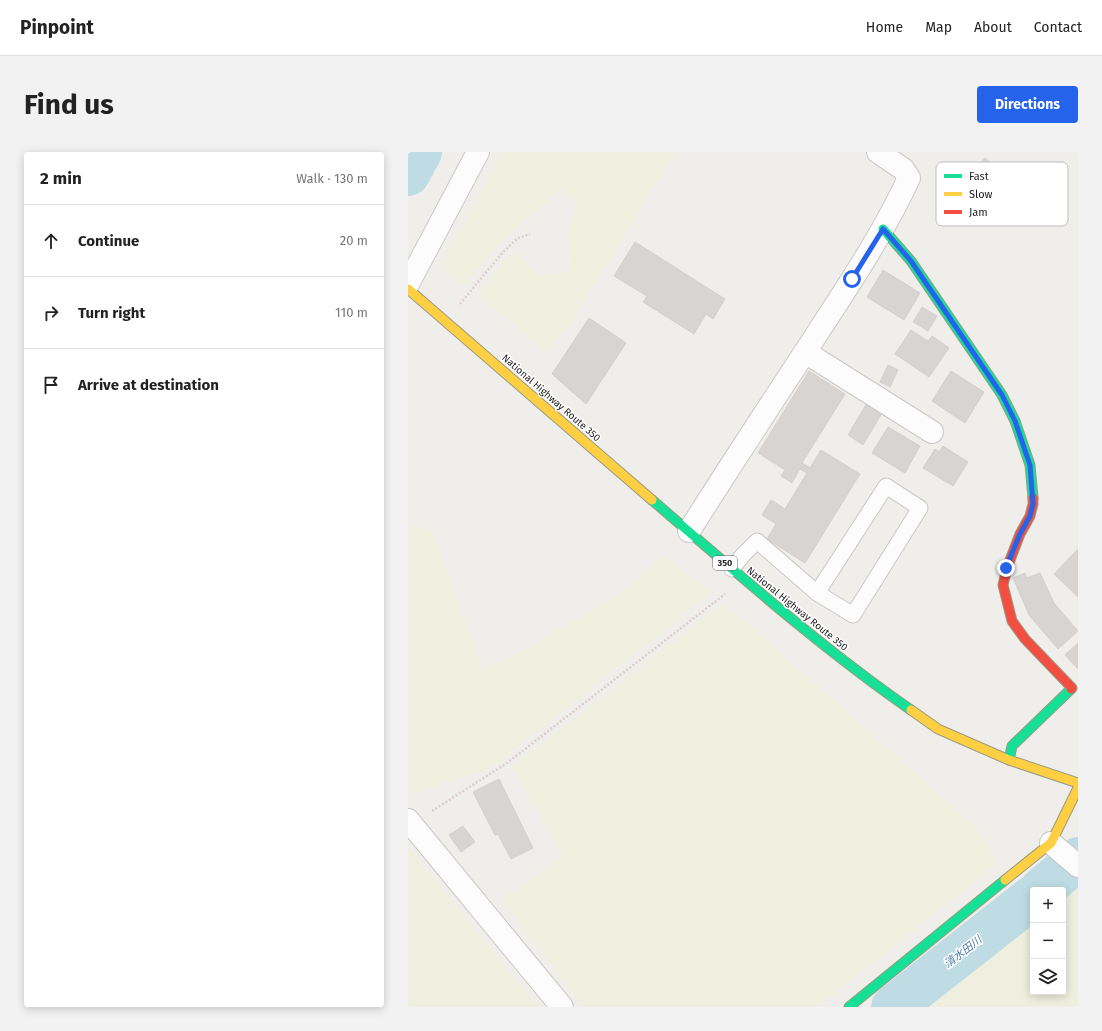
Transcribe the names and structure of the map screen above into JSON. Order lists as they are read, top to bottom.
{
  "streets": {
    "main road": ["National Highway Route 350", "350"]
  },
  "water": ["清水田川"],
  "legend": ["Fast", "Slow", "Jam"],
  "page": {
    "header": "Pinpoint",
    "nav": [
      "Home",
      "Map",
      "About",
      "Contact"
    ],
    "buttons": "Directions",
    "title": "Find us",
    "heading": ["2 min", "Walk · 130 m"],
    "list": [
      ["Continue", "20 m"],
      ["Turn right", "110 m"],
      "Arrive at destination"
    ],
    "map_buttons": ["+", "−"]
  }
}
